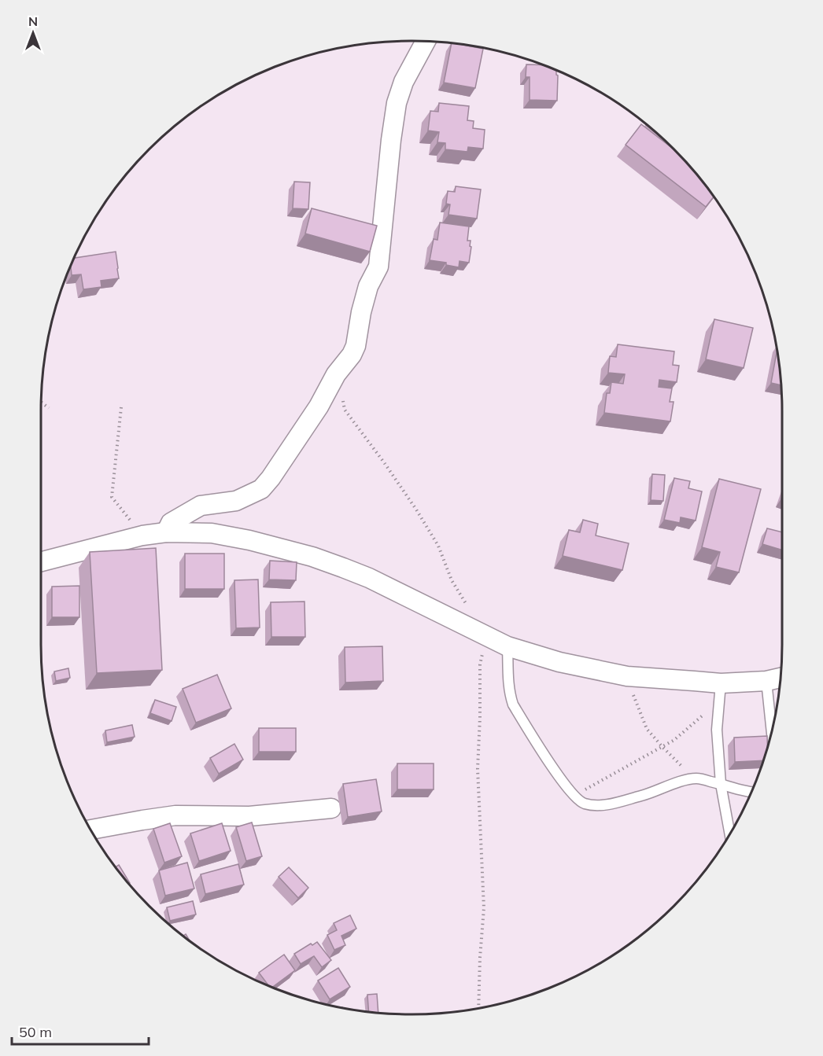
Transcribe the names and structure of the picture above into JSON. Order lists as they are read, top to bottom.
{
  "scale_bar": "50 m",
  "north": "top"
}
